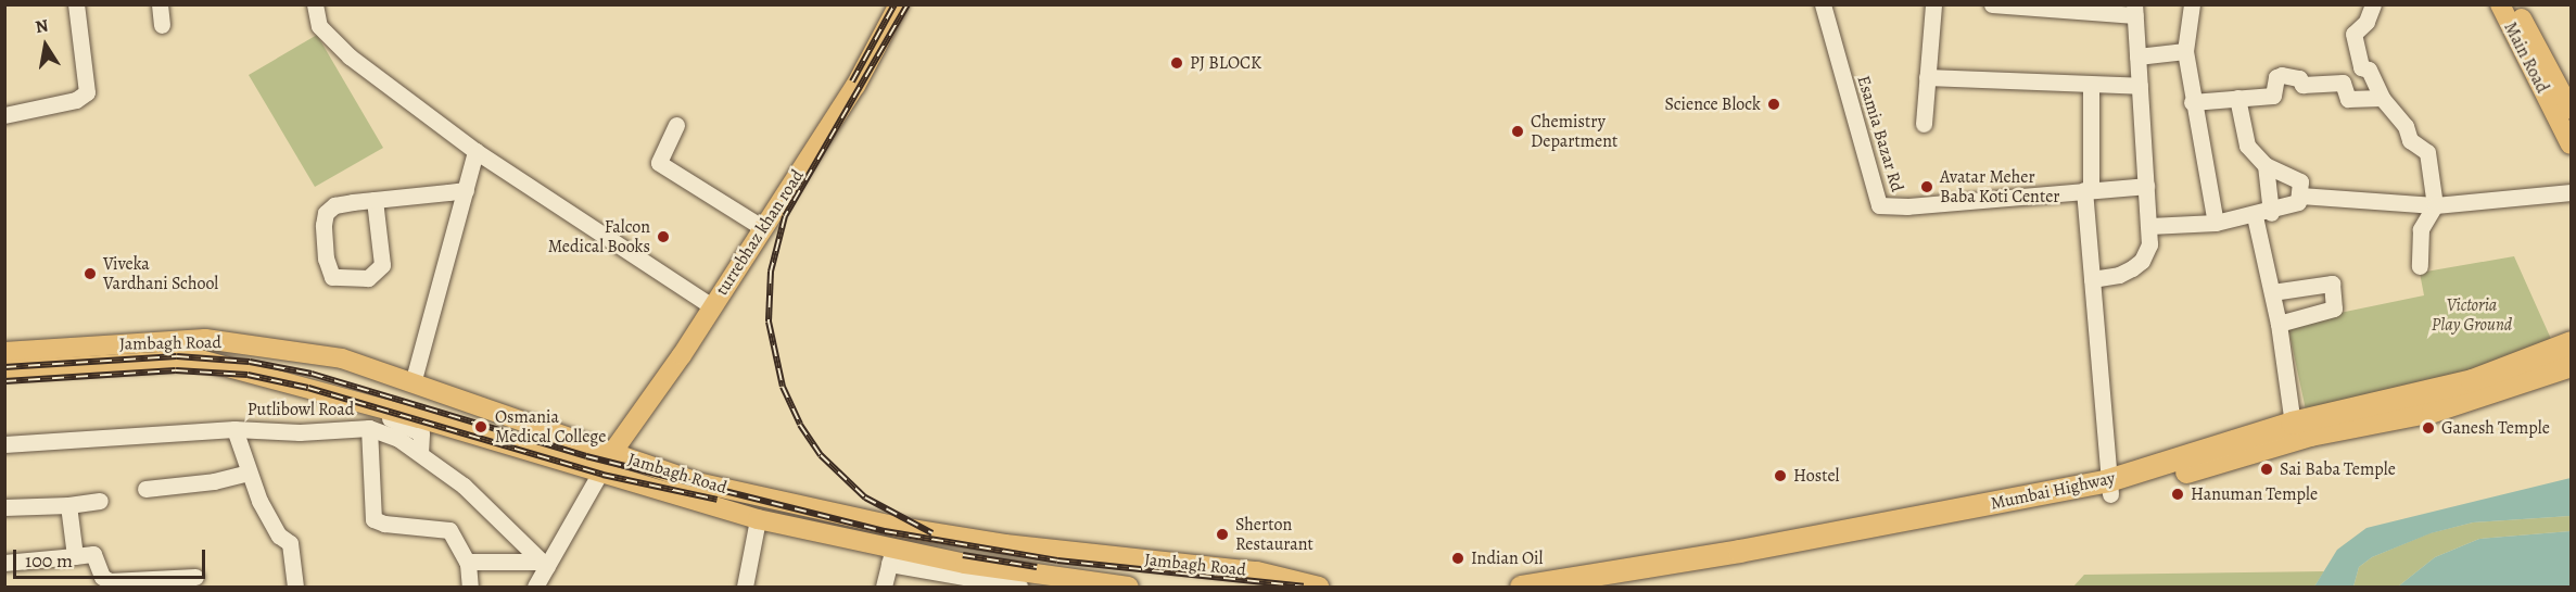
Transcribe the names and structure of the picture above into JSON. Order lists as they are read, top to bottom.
{
  "streets": {
    "highway": ["Mumbai Highway"],
    "main road": ["Main Road", "turrebhaz khan road", "Jambagh Road"],
    "street": ["Esamia Bazar Rd", "Putlibowl Road"]
  },
  "crossings": [
    ["turrebhaz khan road", "Jambagh Road"]
  ],
  "parks": ["Victoria Play Ground"],
  "places": [
    "PJ BLOCK",
    "Science Block",
    "Chemistry Department",
    "Avatar Meher Baba Koti Center",
    "Falcon Medical Books",
    "Viveka Vardhani School",
    "Osmania Medical College",
    "Ganesh Temple",
    "Sai Baba Temple",
    "Hostel",
    "Hanuman Temple",
    "Sherton Restaurant",
    "Indian Oil"
  ],
  "scale_bar": "100 m",
  "north": "top"
}
